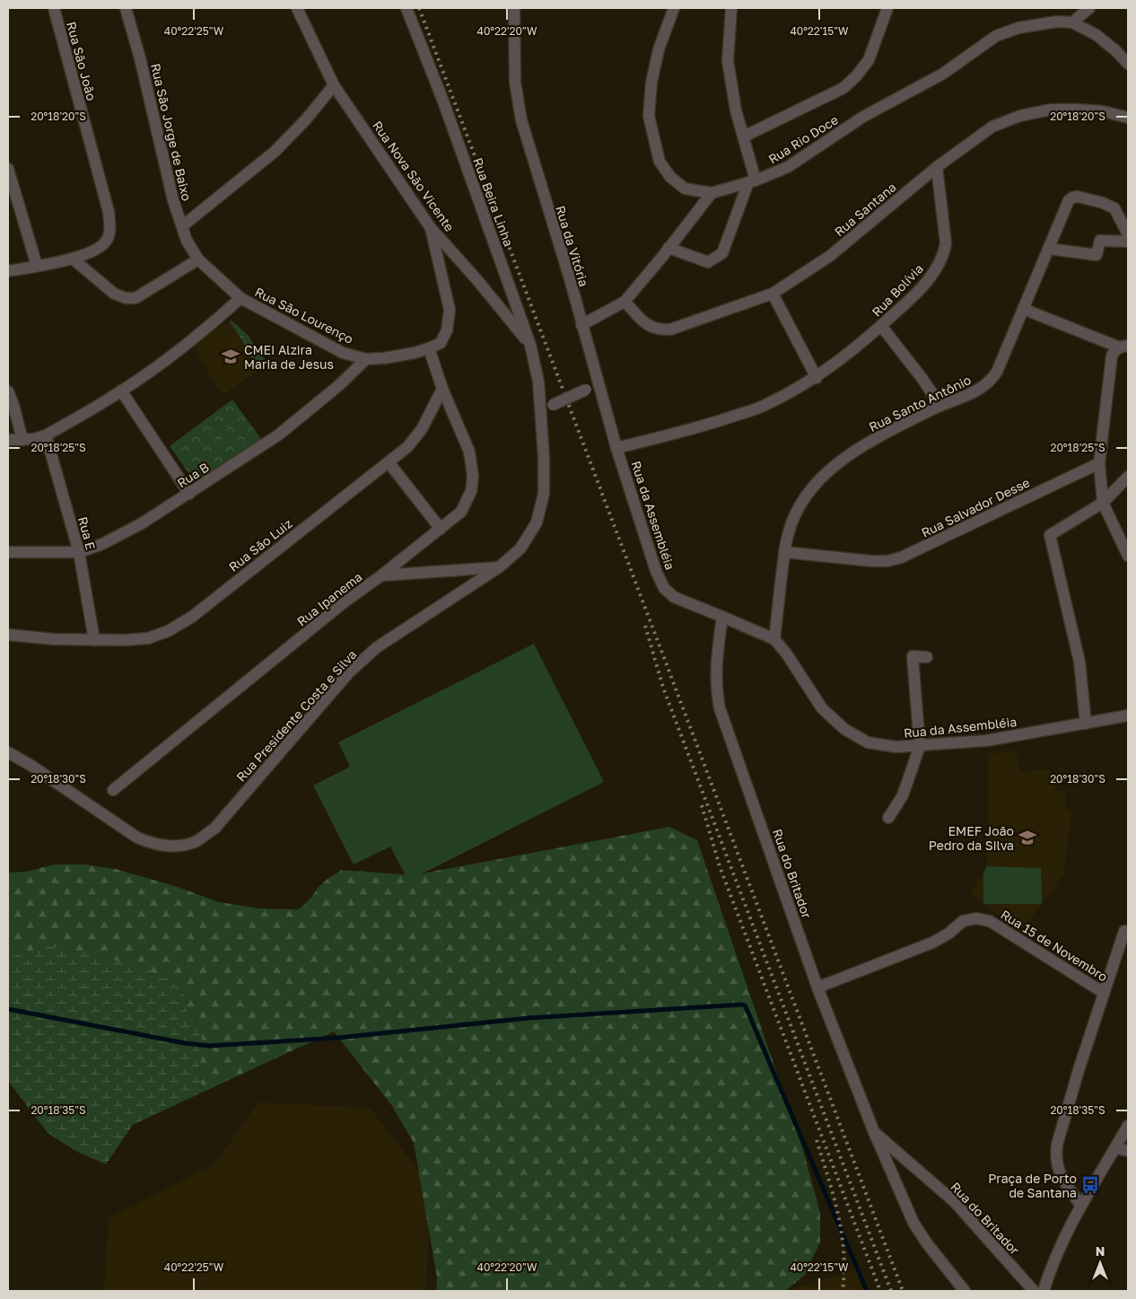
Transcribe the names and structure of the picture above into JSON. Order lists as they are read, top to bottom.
{
  "streets": {
    "street": [
      "Rua São João",
      "Rua São Jorge de Baixo",
      "Rua Rio Doce",
      "Rua Nova São Vicente",
      "Rua Beira Linha",
      "Rua Santana",
      "Rua da Vitória",
      "Rua Bolívia",
      "Rua São Lourenço",
      "Rua Santo Antônio",
      "Rua B",
      "Rua Salvador Desse",
      "Rua da Assembléia",
      "Rua E",
      "Rua São Luiz",
      "Rua Ipanema",
      "Rua Presidente Costa e Silva",
      "Rua do Britador",
      "Rua 15 de Novembro"
    ]
  },
  "crossings": [
    ["Rua São Jorge de Baixo", "Rua São Lourenço"],
    ["Rua Nova São Vicente", "Rua Beira Linha"],
    ["Rua Nova São Vicente", "Rua São Lourenço"],
    ["Rua Beira Linha", "Rua Presidente Costa e Silva"],
    ["Rua Santana", "Rua Bolívia"],
    ["Rua da Vitória", "Rua da Assembléia"],
    ["Rua Bolívia", "Rua da Assembléia"],
    ["Rua São Lourenço", "Rua B"],
    ["Rua Santo Antônio", "Rua Salvador Desse"],
    ["Rua Santo Antônio", "Rua da Assembléia"],
    ["Rua B", "Rua E"],
    ["Rua da Assembléia", "Rua do Britador"],
    ["Rua E", "Rua São Luiz"],
    ["Rua São Luiz", "Rua Ipanema"],
    ["Rua do Britador", "Rua 15 de Novembro"]
  ],
  "places": {
    "school or university": ["CMEI Alzira Maria de Jesus", "EMEF João Pedro da Silva"],
    "bus stop": ["Praça de Porto de Santana"]
  },
  "north": "top",
  "coordinates": [
    "40°22'25\"W",
    "40°22'20\"W",
    "40°22'15\"W",
    "20°18'20\"S",
    "20°18'25\"S",
    "20°18'30\"S",
    "20°18'35\"S"
  ]
}
